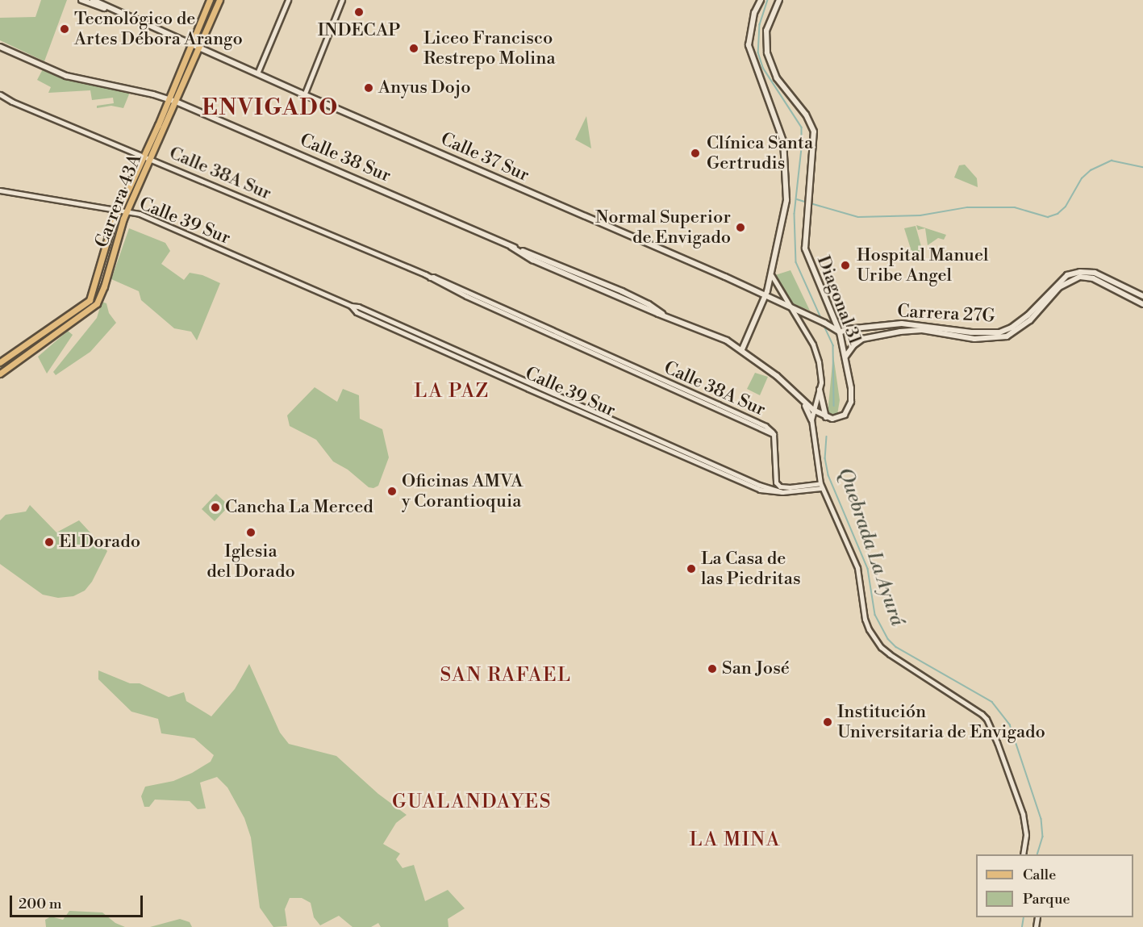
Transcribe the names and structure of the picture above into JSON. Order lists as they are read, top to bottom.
{
  "streets": {
    "main road": [
      "Calle 37 Sur",
      "Calle 38 Sur",
      "Carrera 43A",
      "Diagonal 31",
      "Carrera 27G"
    ],
    "street": ["Calle 38A Sur", "Calle 39 Sur"]
  },
  "crossings": [
    ["Calle 37 Sur", "Carrera 43A"],
    ["Calle 37 Sur", "Diagonal 31"],
    ["Calle 37 Sur", "Carrera 27G"],
    ["Calle 38 Sur", "Carrera 43A"],
    ["Calle 38A Sur", "Carrera 43A"],
    ["Carrera 43A", "Calle 39 Sur"],
    ["Diagonal 31", "Carrera 27G"]
  ],
  "districts": [
    "ENVIGADO",
    "LA PAZ",
    "SAN RAFAEL",
    "GUALANDAYES",
    "LA MINA"
  ],
  "water": ["Quebrada La Ayurá"],
  "places": [
    "INDECAP",
    "Tecnológico de Artes Débora Arango",
    "Liceo Francisco Restrepo Molina",
    "Anyus Dojo",
    "Clínica Santa Gertrudis",
    "Normal Superior de Envigado",
    "Hospital Manuel Uribe Angel",
    "Oficinas AMVA y Corantioquia",
    "Cancha La Merced",
    "Iglesia del Dorado",
    "El Dorado",
    "La Casa de las Piedritas",
    "San José",
    "Institución Universitaria de Envigado"
  ],
  "legend": ["Calle", "Parque"],
  "scale_bar": "200 m"
}
